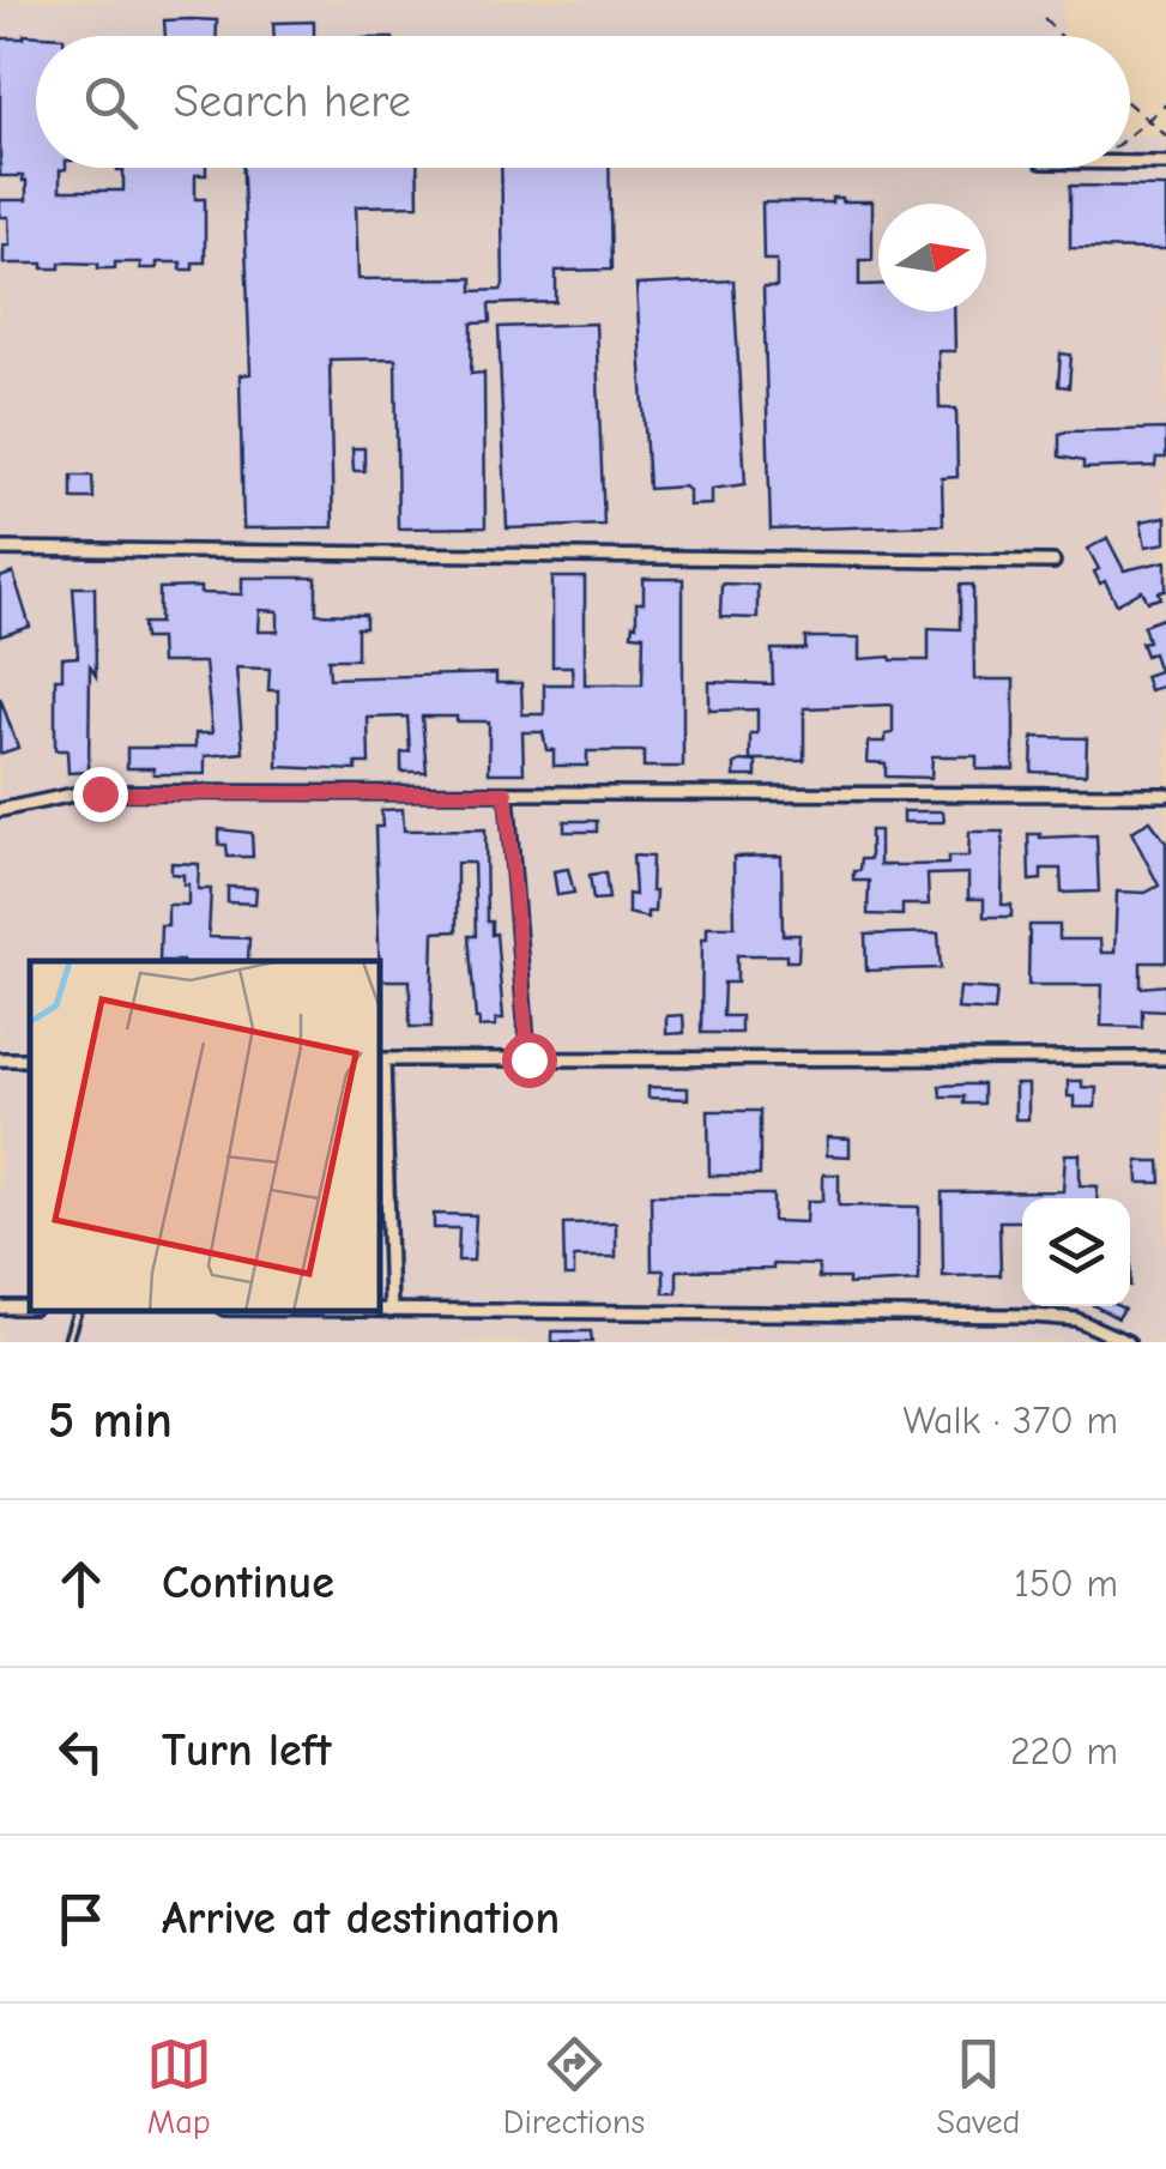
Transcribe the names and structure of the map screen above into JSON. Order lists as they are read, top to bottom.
{
  "north": "right",
  "page": {
    "search": "Search here",
    "heading": ["5 min", "Walk · 370 m"],
    "list": [
      ["Continue", "150 m"],
      ["Turn left", "220 m"],
      "Arrive at destination"
    ],
    "nav": ["Map", "Directions", "Saved"]
  }
}
